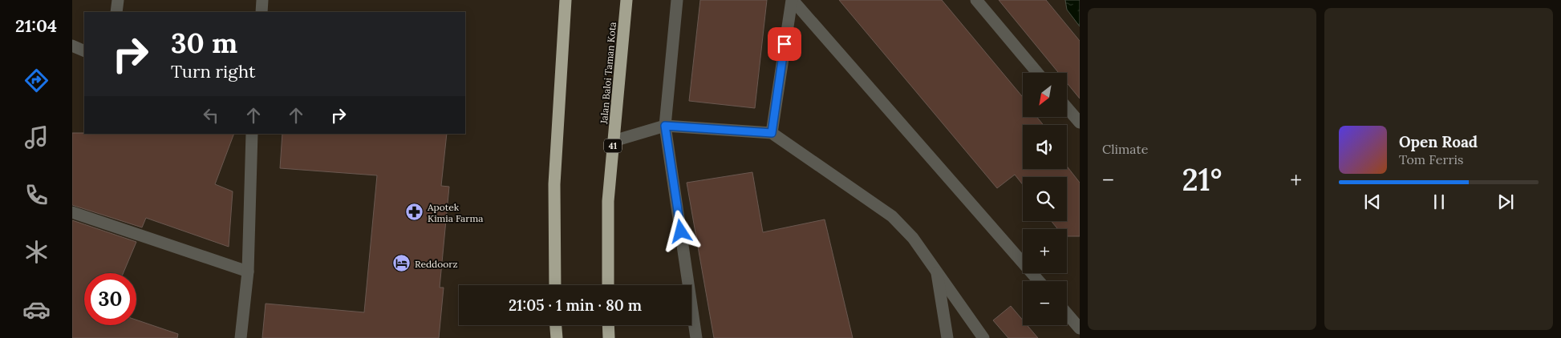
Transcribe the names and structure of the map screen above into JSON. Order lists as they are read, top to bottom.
{
  "streets": {
    "highway": ["Jalan Baloi Taman Kota", "41"]
  },
  "places": {
    "pharmacy": ["Apotek Kimia Farma"],
    "hotel": ["Reddoorz"]
  },
  "north": "bottom left",
  "page": {
    "tabs": "21:04",
    "tile": "Climate",
    "turn": ["30 m", "Turn right"],
    "map_buttons": ["+", "−"],
    "song": ["Open Road", "Tom Ferris"],
    "heat": ["−", "21°", "+"],
    "limit": "30",
    "trip": "21:05 · 1 min · 80 m"
  }
}
